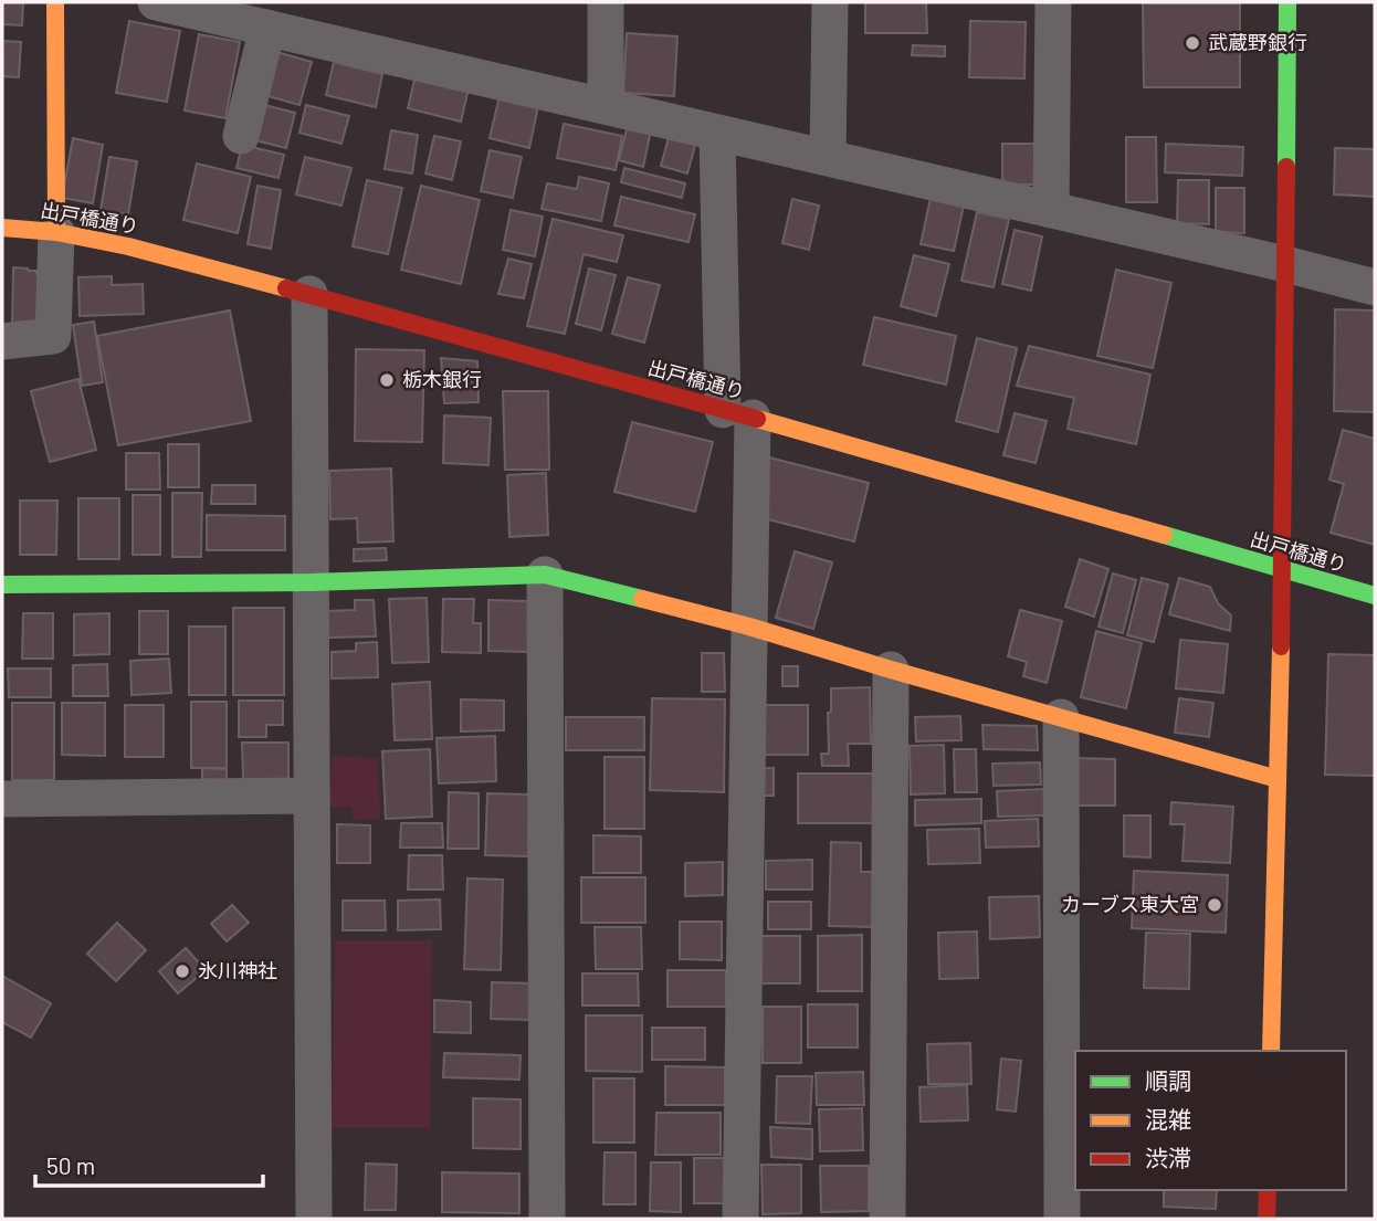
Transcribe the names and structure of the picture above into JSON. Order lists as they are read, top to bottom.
{
  "streets": {
    "street": ["出戸橋通り"]
  },
  "places": [
    "武蔵野銀行",
    "栃木銀行",
    "カーブス東大宮",
    "氷川神社"
  ],
  "legend": ["順調", "混雑", "渋滞"],
  "scale_bar": "50 m"
}
